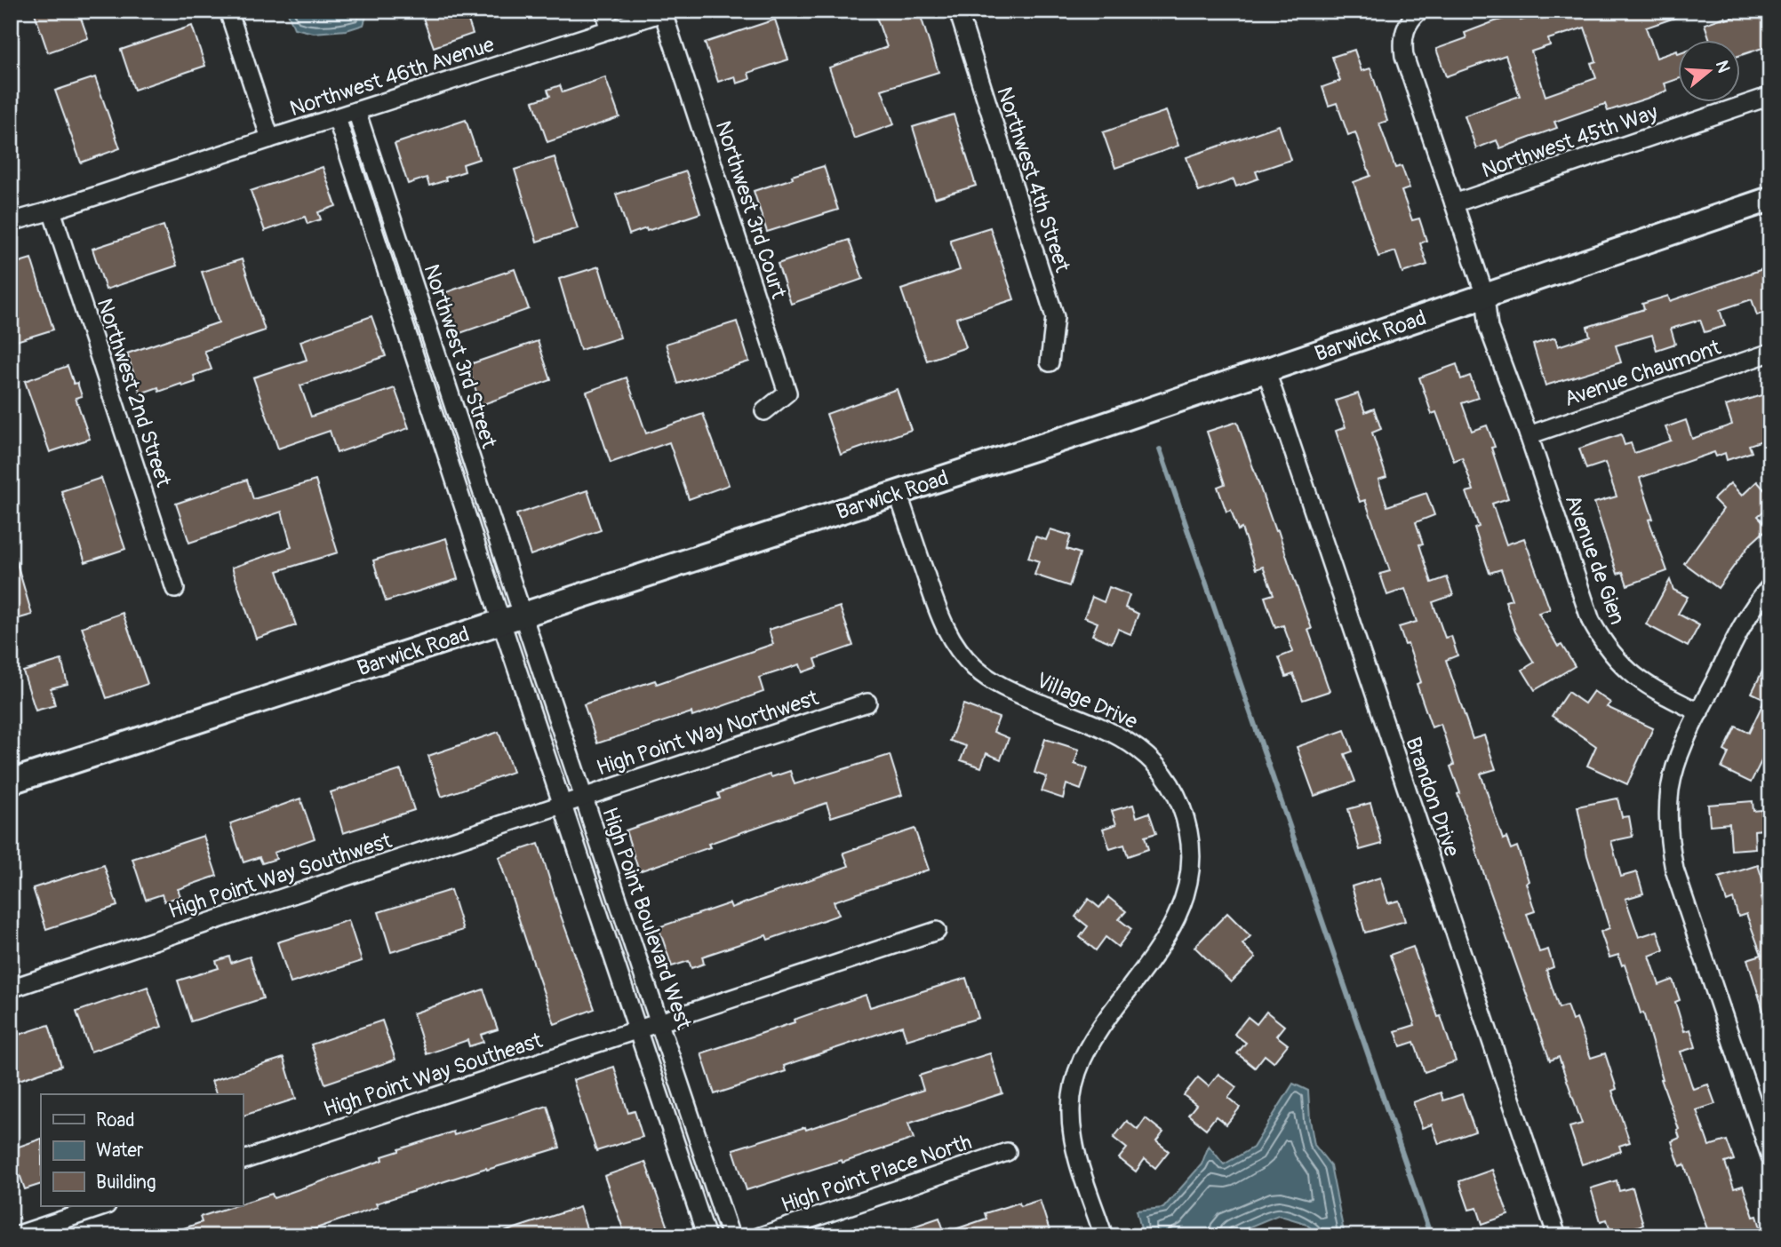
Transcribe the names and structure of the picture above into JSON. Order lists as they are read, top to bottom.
{
  "streets": {
    "street": [
      "Northwest 46th Avenue",
      "Northwest 45th Way",
      "Northwest 4th Street",
      "Northwest 3rd Court",
      "Barwick Road",
      "Northwest 3rd Street",
      "Avenue Chaumont",
      "Northwest 2nd Street",
      "Avenue de Gien",
      "Village Drive",
      "High Point Way Northwest",
      "Brandon Drive",
      "High Point Way Southwest",
      "High Point Boulevard West",
      "High Point Way Southeast",
      "High Point Place North"
    ]
  },
  "crossings": [
    ["Northwest 46th Avenue", "Northwest 3rd Court"],
    ["Northwest 46th Avenue", "Northwest 3rd Street"],
    ["Northwest 46th Avenue", "Northwest 2nd Street"],
    ["Northwest 45th Way", "Avenue de Gien"],
    ["Barwick Road", "Northwest 3rd Street"],
    ["Barwick Road", "Avenue de Gien"],
    ["Barwick Road", "Village Drive"],
    ["Barwick Road", "Brandon Drive"],
    ["Barwick Road", "High Point Boulevard West"],
    ["Northwest 3rd Street", "High Point Boulevard West"],
    ["Avenue Chaumont", "Avenue de Gien"],
    ["High Point Way Northwest", "High Point Way Southwest"],
    ["High Point Way Northwest", "High Point Boulevard West"],
    ["High Point Way Southwest", "High Point Boulevard West"],
    ["High Point Boulevard West", "High Point Way Southeast"]
  ],
  "legend": ["Road", "Water", "Building"],
  "north": "right"
}
